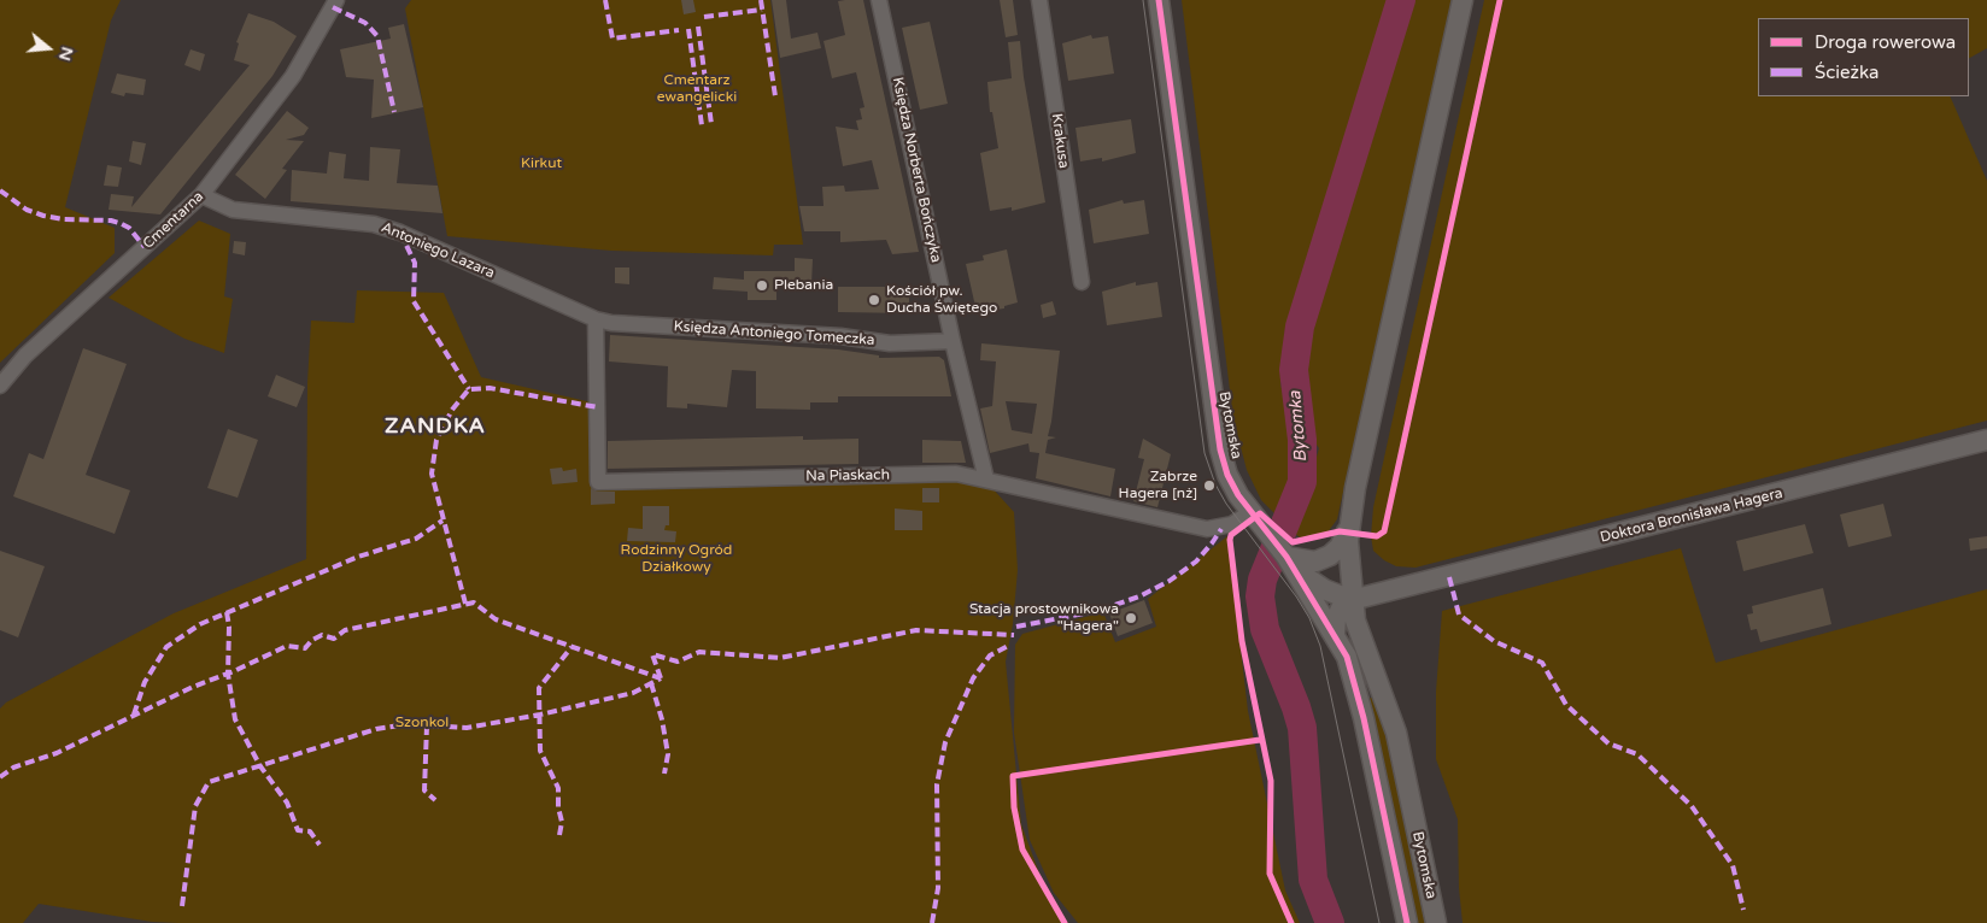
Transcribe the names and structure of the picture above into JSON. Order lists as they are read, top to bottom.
{
  "streets": {
    "street": [
      "Krakusa",
      "Księdza Norberta Bończyka",
      "Cmentarna",
      "Antoniego Lazara",
      "Księdza Antoniego Tomeczka",
      "Bytomska",
      "Na Piaskach",
      "Doktora Bronisława Hagera"
    ]
  },
  "crossings": [
    ["Księdza Norberta Bończyka", "Księdza Antoniego Tomeczka"],
    ["Księdza Norberta Bończyka", "Na Piaskach"],
    ["Cmentarna", "Antoniego Lazara"],
    ["Antoniego Lazara", "Księdza Antoniego Tomeczka"],
    ["Antoniego Lazara", "Na Piaskach"],
    ["Księdza Antoniego Tomeczka", "Na Piaskach"],
    ["Bytomska", "Na Piaskach"],
    ["Bytomska", "Doktora Bronisława Hagera"]
  ],
  "districts": ["ZANDKA"],
  "water": ["Bytomka"],
  "parks": [
    "Cmentarz ewangelicki",
    "Kirkut",
    "Rodzinny Ogród Działkowy",
    "Szonkol"
  ],
  "places": [
    "Plebania",
    "Kościół pw. Ducha Świętego",
    "Zabrze Hagera [nż]",
    "Stacja prostownikowa \"Hagera\""
  ],
  "legend": ["Droga rowerowa", "Ścieżka"],
  "north": "right"
}
